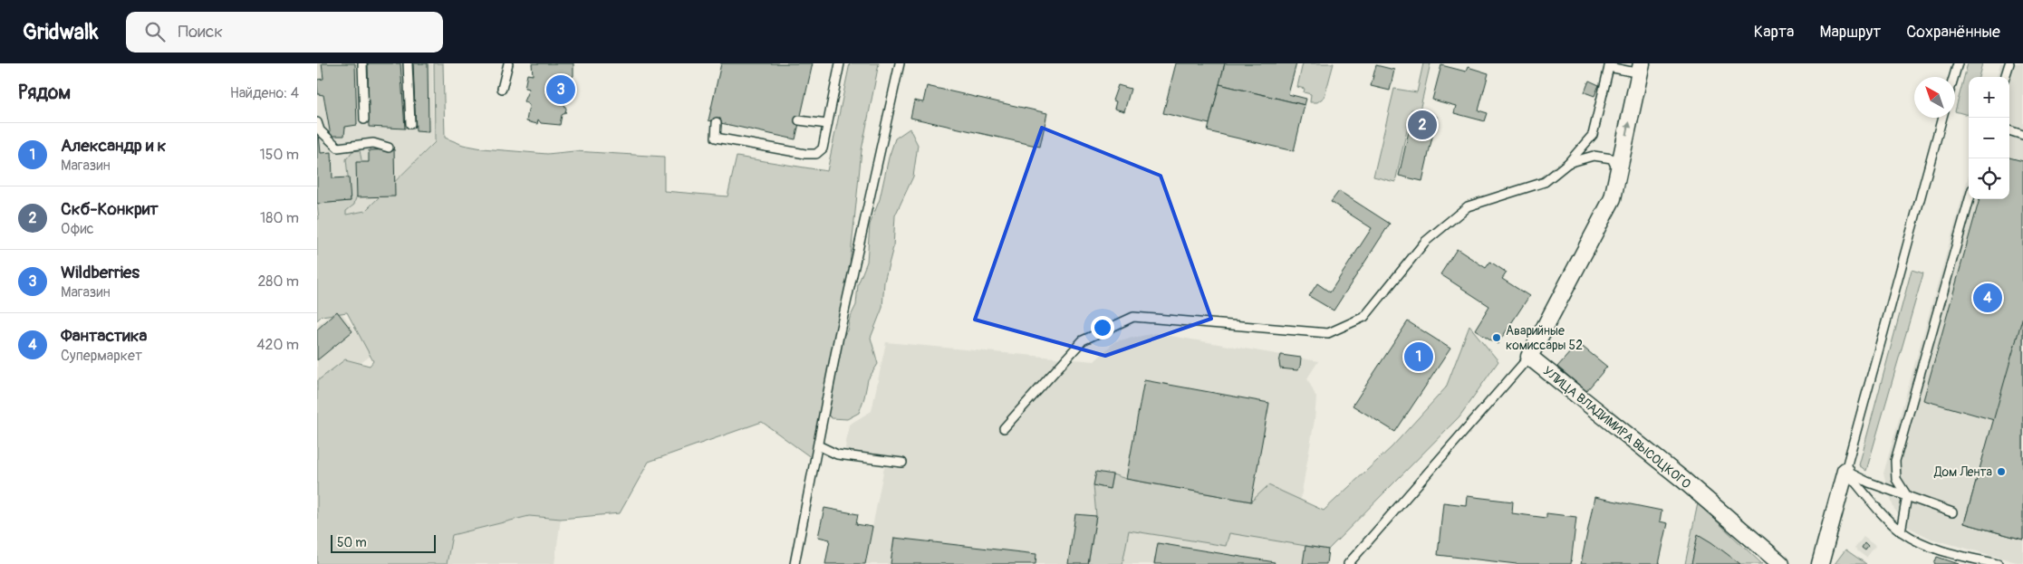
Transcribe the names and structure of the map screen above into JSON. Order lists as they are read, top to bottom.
{
  "streets": {
    "street": ["УЛИЦА ВЛАДИМИРА ВЫСОЦКОГО"]
  },
  "places": ["Аварийные комиссары 52", "Дом Лента"],
  "scale_bar": "50 m",
  "north": "top left",
  "page": {
    "header": "Gridwalk",
    "search": "Поиск",
    "nav": ["Карта", "Маршрут", "Сохранённые"],
    "heading": ["Рядом", "Найдено: 4"],
    "pins": [
      "3",
      "2",
      "4",
      "1"
    ],
    "map_buttons": ["+", "−"],
    "list": [
      {
        "mark": "1",
        "name": "Александр и к",
        "note": "Магазин",
        "value": "150 m"
      },
      {
        "mark": "2",
        "name": "Скб-Конкрит",
        "note": "Офис",
        "value": "180 m"
      },
      {
        "mark": "3",
        "name": "Wildberries",
        "note": "Магазин",
        "value": "280 m"
      },
      {
        "mark": "4",
        "name": "Фантастика",
        "note": "Супермаркет",
        "value": "420 m"
      }
    ],
    "scale": "50 m"
  }
}
